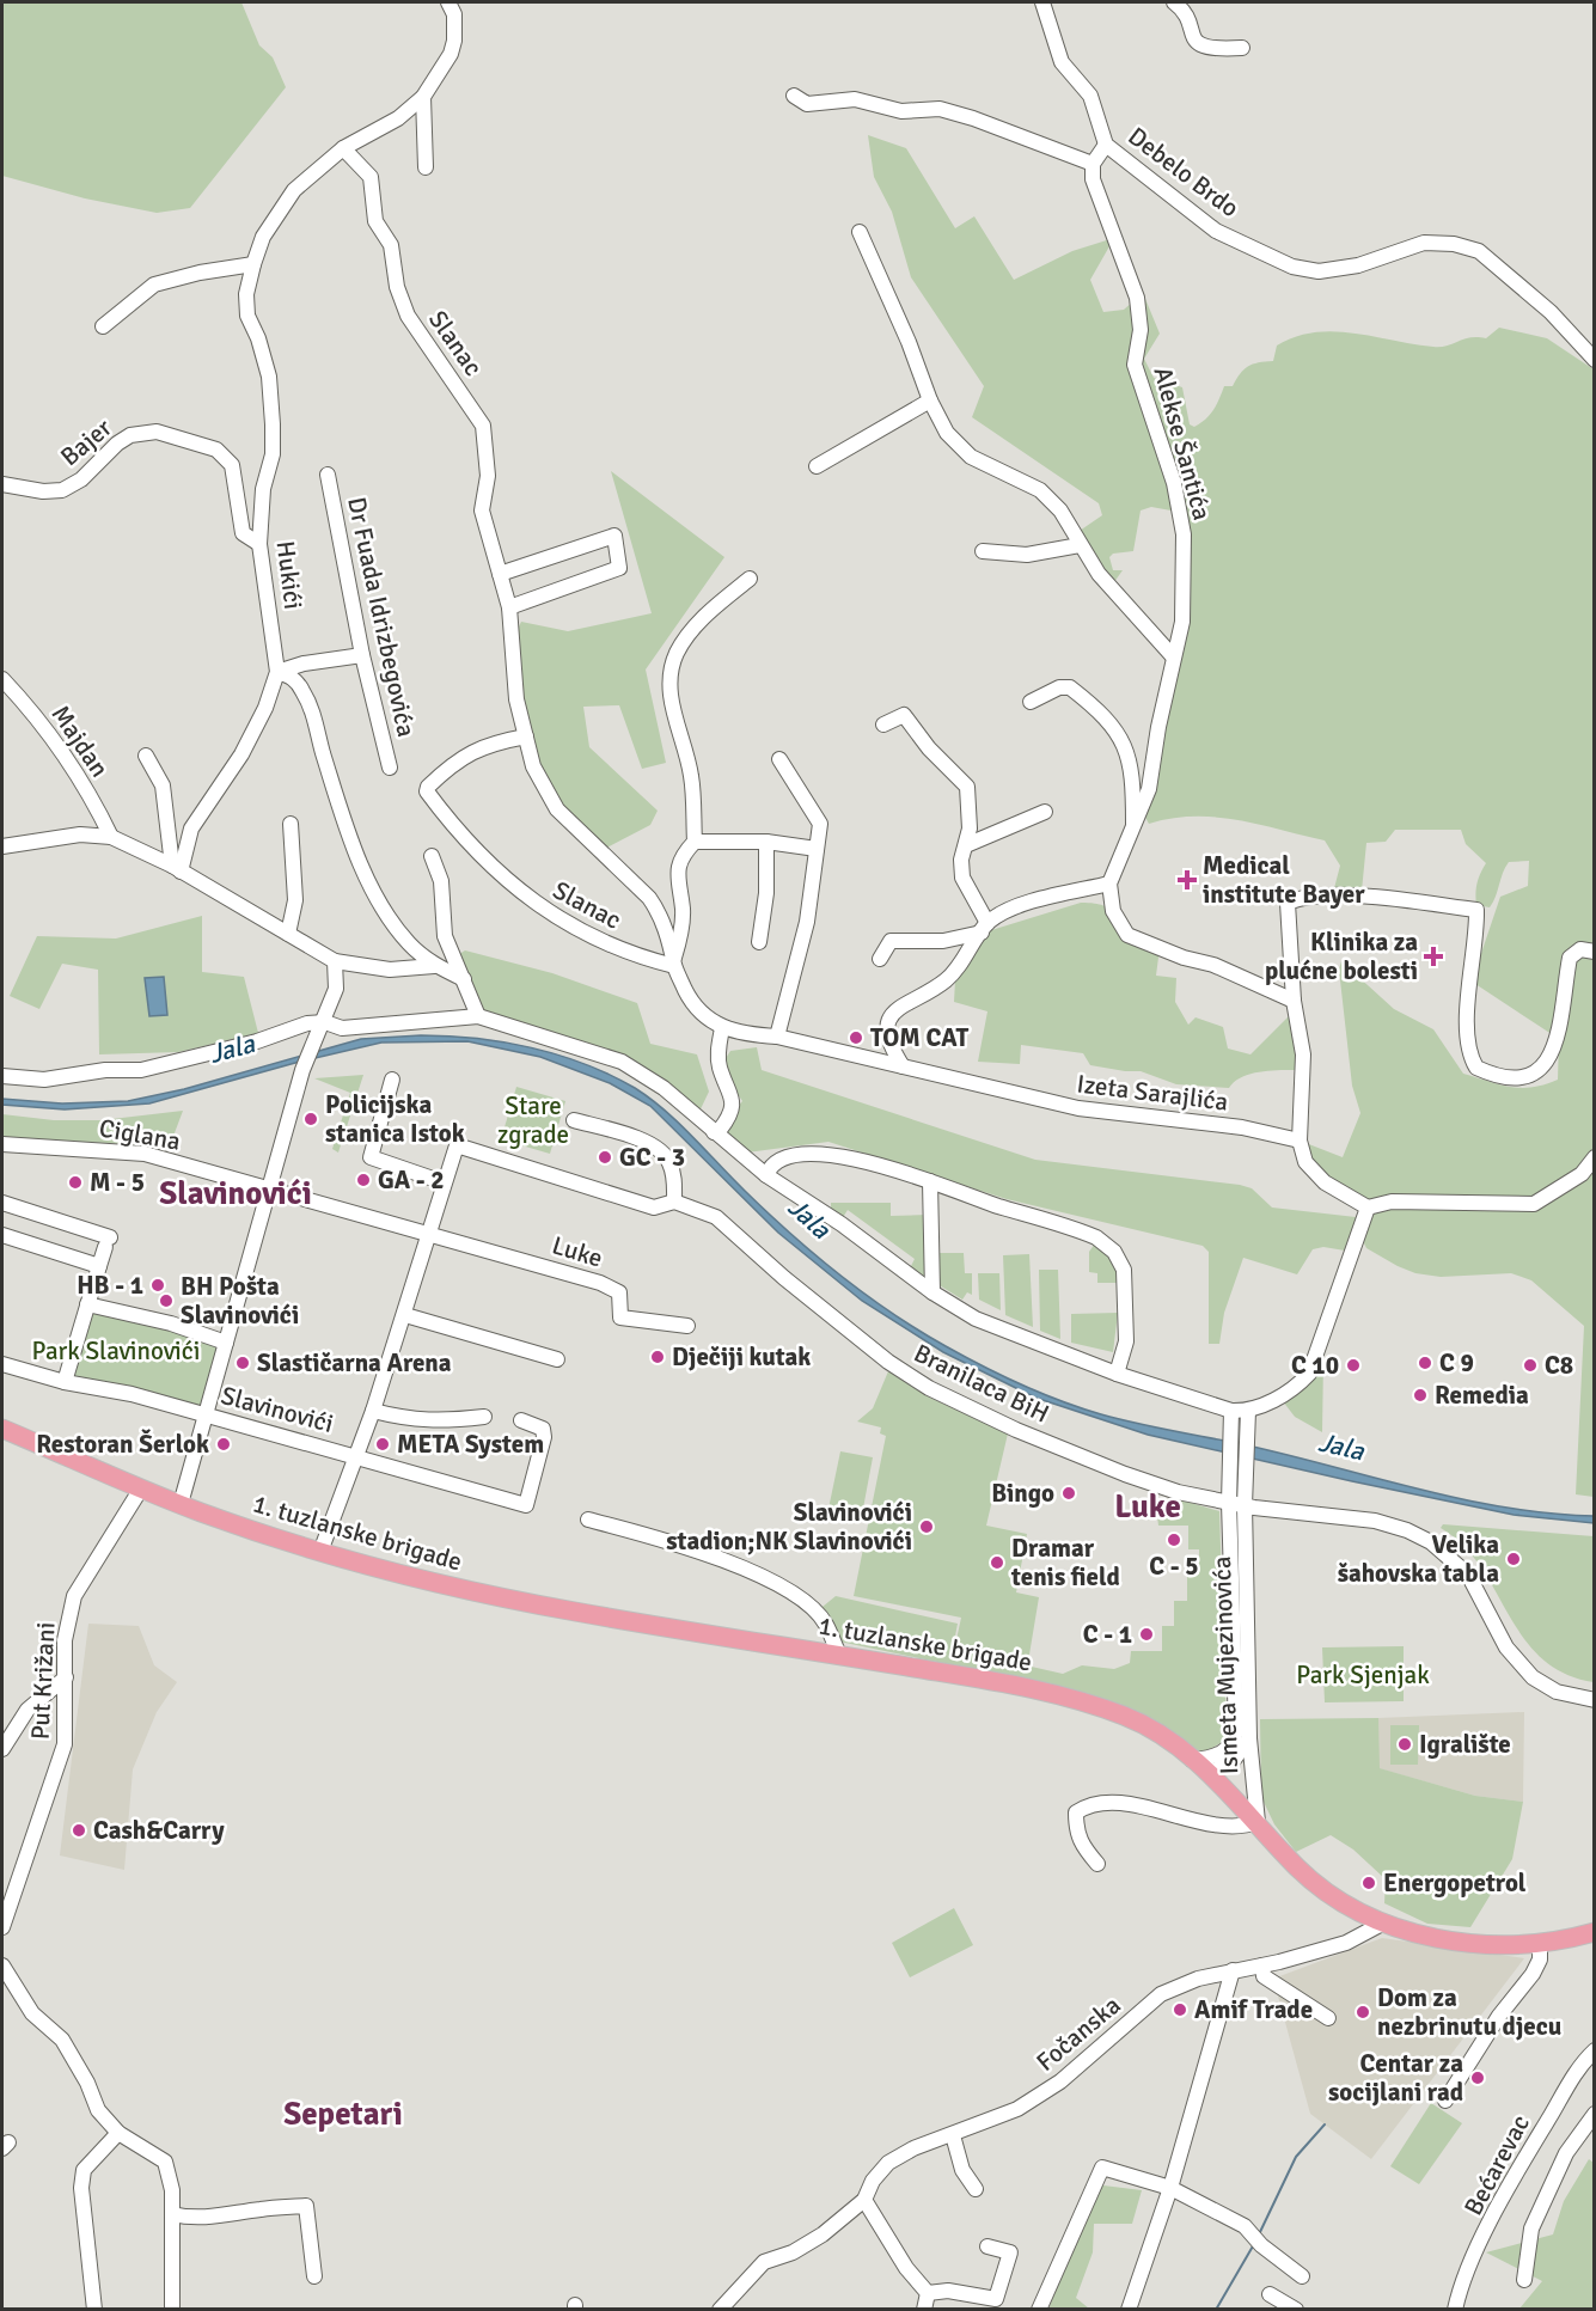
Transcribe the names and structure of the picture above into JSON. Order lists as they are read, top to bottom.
{
  "streets": {
    "main road": ["1. tuzlanske brigade"],
    "street": [
      "Debelo Brdo",
      "Slanac",
      "Bajer",
      "Alekse Šantića",
      "Hukići",
      "Dr Fuada Idrizbegovića",
      "Majdan",
      "Izeta Sarajlića",
      "Ciglana",
      "Luke",
      "Branilaca BiH",
      "Slavinovići",
      "Ismeta Mujezinovića",
      "Put Križani",
      "Fočanska",
      "Bećarevac"
    ]
  },
  "crossings": [
    ["Slanac", "Hukići"],
    ["Slanac", "Izeta Sarajlića"],
    ["Bajer", "Hukići"],
    ["Ciglana", "Slavinovići"],
    ["Branilaca BiH", "Ismeta Mujezinovića"],
    ["1. tuzlanske brigade", "Ismeta Mujezinovića"],
    ["1. tuzlanske brigade", "Put Križani"],
    ["1. tuzlanske brigade", "Fočanska"]
  ],
  "districts": ["Slavinovići", "Luke", "Sepetari"],
  "water": ["Jala"],
  "parks": ["Stare zgrade", "Park Slavinovići", "Park Sjenjak"],
  "places": {
    "health": ["Medical institute Bayer", "Klinika za plućne bolesti"],
    "other": [
      "TOM CAT",
      "Policijska stanica Istok",
      "GC - 3",
      "GA - 2",
      "M - 5",
      "HB - 1",
      "BH Pošta Slavinovići",
      "Dječiji kutak",
      "Slastičarna Arena",
      "C 9",
      "C 10",
      "C8",
      "Remedia",
      "Restoran Šerlok",
      "META System",
      "Bingo",
      "Slavinovići stadion;NK Slavinovići",
      "C - 5",
      "Velika šahovska tabla",
      "Dramar tenis field",
      "C - 1",
      "Igralište",
      "Cash&Carry",
      "Energopetrol",
      "Amif Trade",
      "Dom za nezbrinutu djecu",
      "Centar za socijlani rad"
    ]
  }
}
